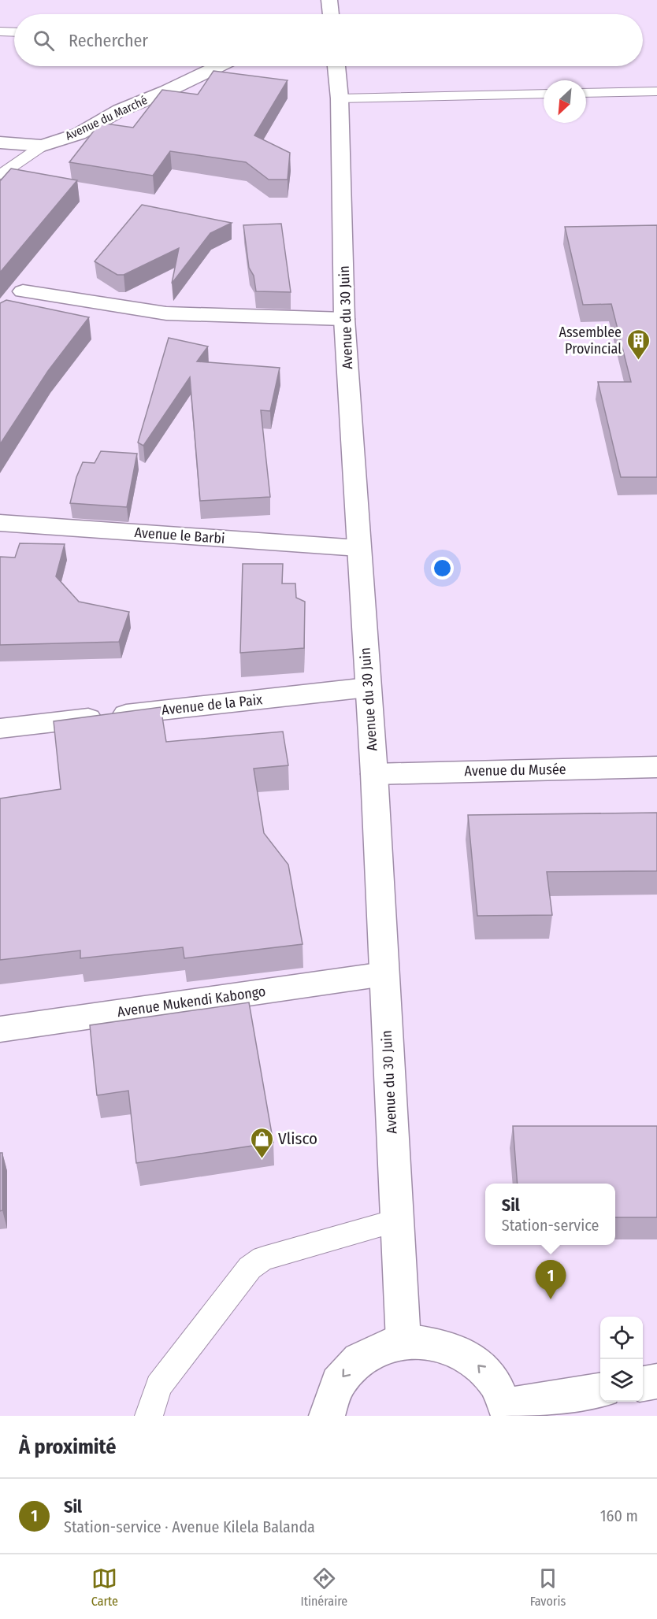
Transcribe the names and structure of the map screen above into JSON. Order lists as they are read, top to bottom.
{
  "streets": {
    "street": [
      "Avenue du Marché",
      "Avenue du 30 Juin",
      "Avenue le Barbi",
      "Avenue de la Paix",
      "Avenue du Musée",
      "Avenue Mukendi Kabongo"
    ]
  },
  "crossings": [
    ["Avenue du 30 Juin", "Avenue le Barbi"],
    ["Avenue du 30 Juin", "Avenue de la Paix"],
    ["Avenue du 30 Juin", "Avenue du Musée"],
    ["Avenue du 30 Juin", "Avenue Mukendi Kabongo"]
  ],
  "places": {
    "building": ["Assemblee Provincial"],
    "shop": ["Vlisco"]
  },
  "north": "bottom left",
  "page": {
    "search": "Rechercher",
    "popup": ["Sil", "Station-service"],
    "pins": "1",
    "heading": "À proximité",
    "list": [
      {
        "mark": "1",
        "name": "Sil",
        "note": "Station-service · Avenue Kilela Balanda",
        "value": "160 m"
      }
    ],
    "nav": ["Carte", "Itinéraire", "Favoris"]
  }
}
